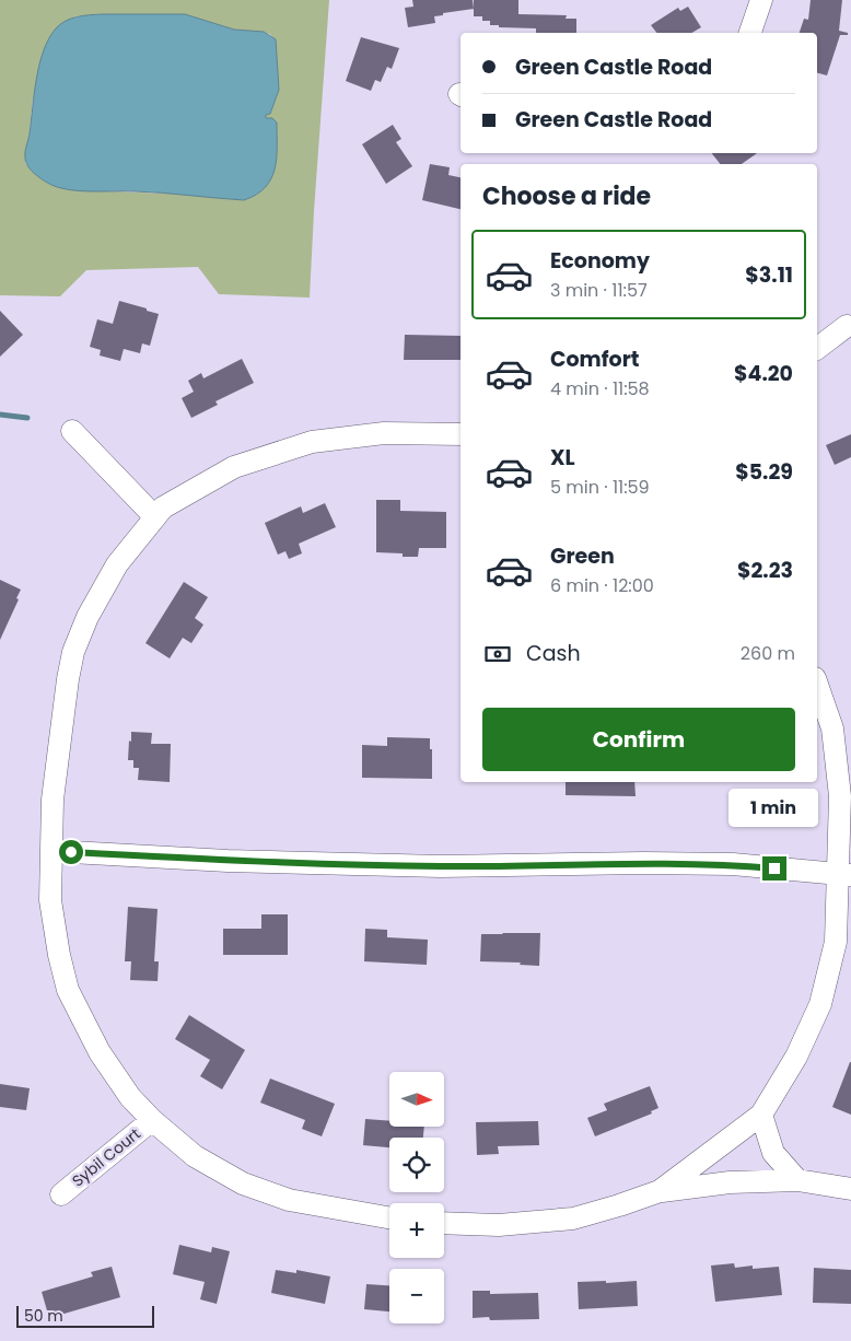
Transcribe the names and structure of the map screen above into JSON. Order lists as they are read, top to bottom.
{
  "streets": {
    "street": ["Sybil Court"]
  },
  "scale_bar": "50 m",
  "north": "right",
  "page": {
    "banner": ["Green Castle Road", "Green Castle Road"],
    "heading": "Choose a ride",
    "list": [
      {
        "name": "Economy",
        "note": "3 min · 11:57",
        "value": "$3.11"
      },
      {
        "name": "Comfort",
        "note": "4 min · 11:58",
        "value": "$4.20"
      },
      {
        "name": "XL",
        "note": "5 min · 11:59",
        "value": "$5.29"
      },
      {
        "name": "Green",
        "note": "6 min · 12:00",
        "value": "$2.23"
      }
    ],
    "pay": ["Cash", "260 m"],
    "buttons": "Confirm",
    "bubble": "1 min",
    "map_buttons": ["+", "−"],
    "scale": "50 m"
  }
}
